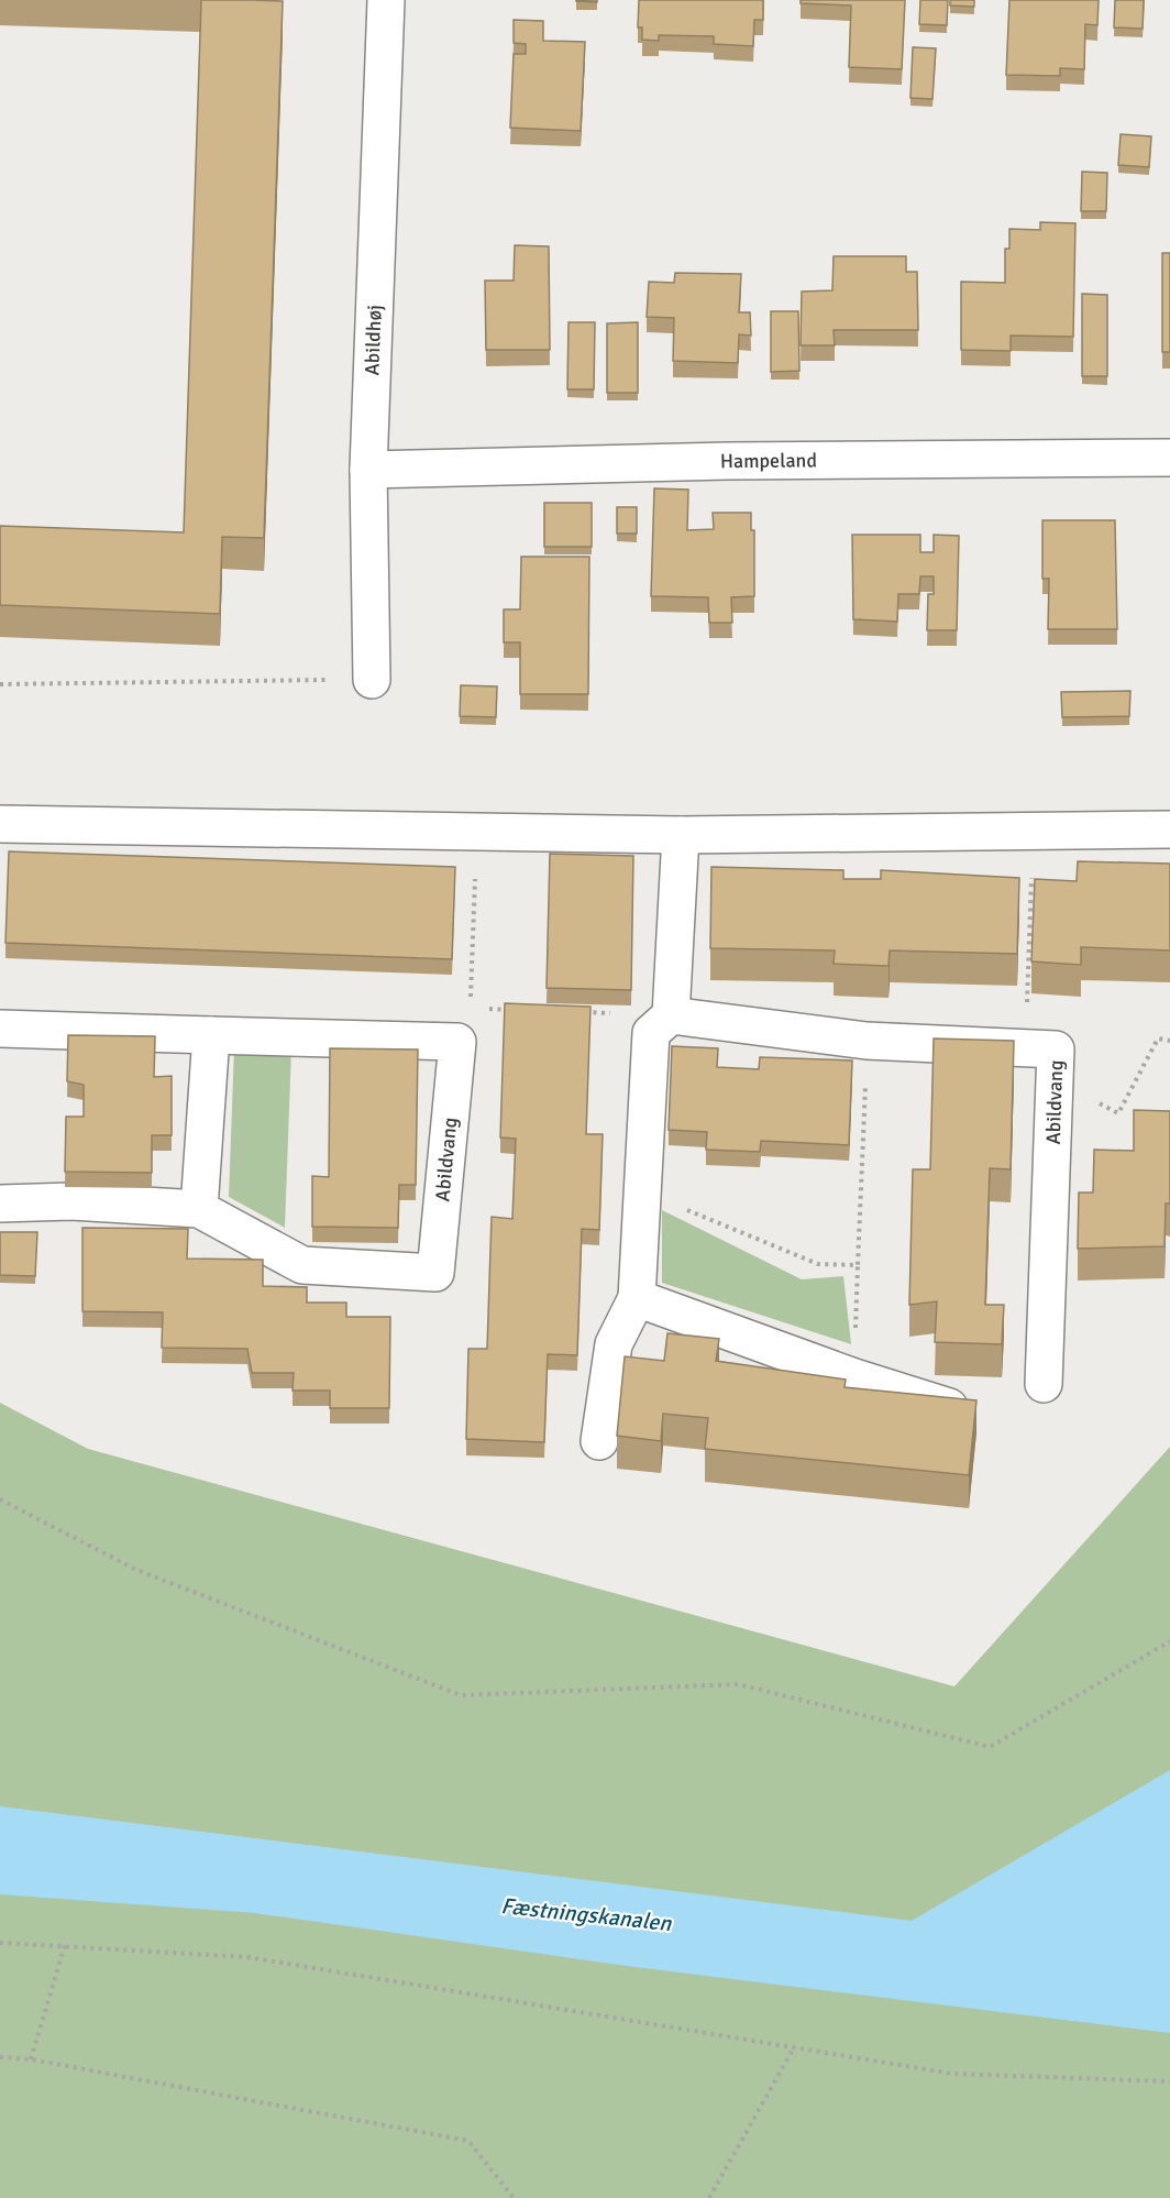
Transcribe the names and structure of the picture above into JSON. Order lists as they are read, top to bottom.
{
  "streets": {
    "street": ["Abildhøj", "Hampeland", "Abildvang"]
  },
  "crossings": [
    ["Abildhøj", "Hampeland"]
  ],
  "water": ["Fæstningskanalen"]
}
